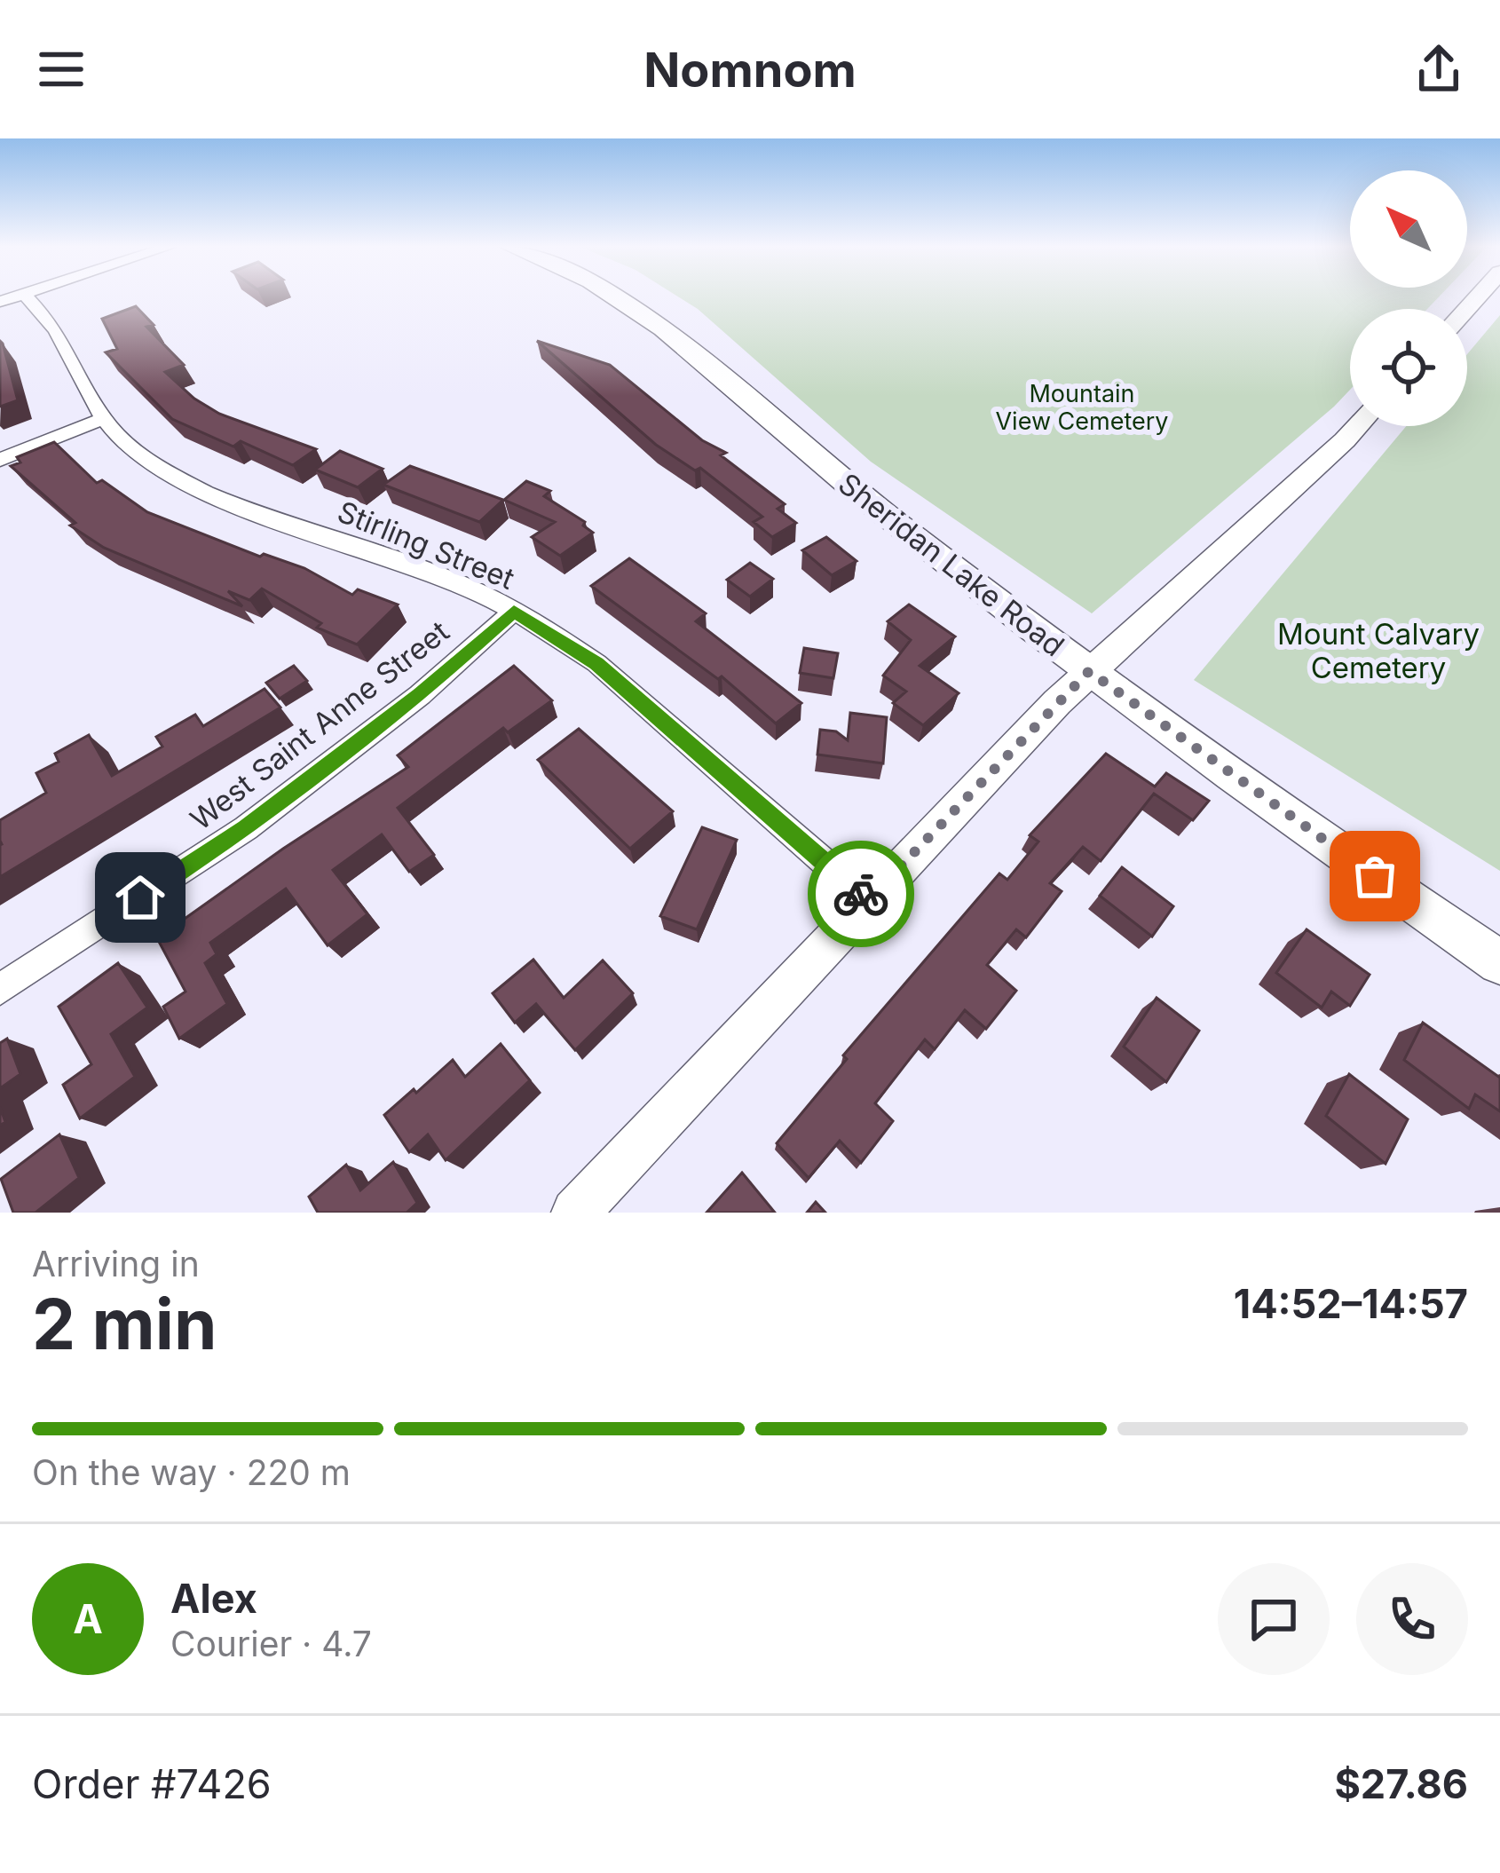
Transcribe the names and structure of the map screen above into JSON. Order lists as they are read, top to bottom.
{
  "streets": {
    "main road": ["Sheridan Lake Road"],
    "street": ["Stirling Street", "West Saint Anne Street"]
  },
  "crossings": [
    ["Stirling Street", "West Saint Anne Street"]
  ],
  "parks": ["Mountain View Cemetery", "Mount Calvary Cemetery"],
  "north": "top left",
  "page": {
    "header": "Nomnom",
    "heading": ["2 min", "Arriving in", "14:52–14:57"],
    "panel": [
      "Alex",
      "Courier · 4.7",
      "Order #7426",
      "$27.86"
    ],
    "bar": "On the way · 220 m",
    "round": "A"
  }
}
